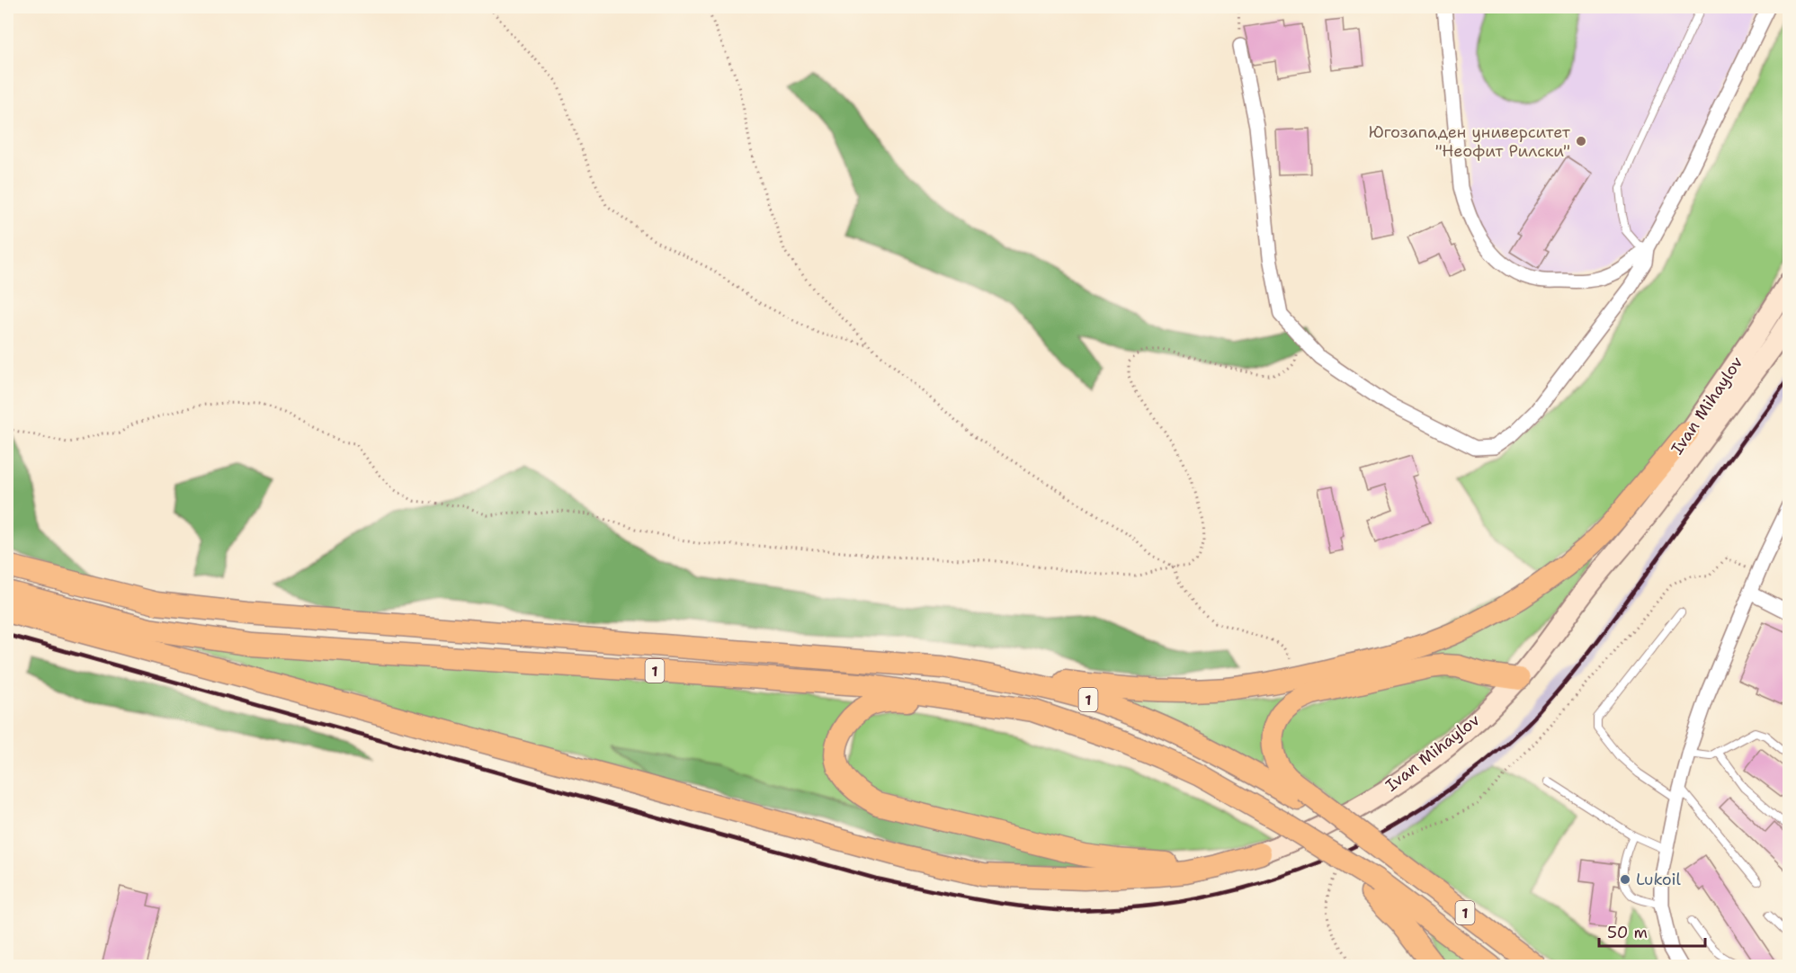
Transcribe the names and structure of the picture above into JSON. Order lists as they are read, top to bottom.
{
  "streets": {
    "main road": ["Ivan Mihaylov", "1"]
  },
  "places": ["Югозападен университет \"Неофит Рилски\"", "Lukoil"],
  "scale_bar": "50 m"
}
